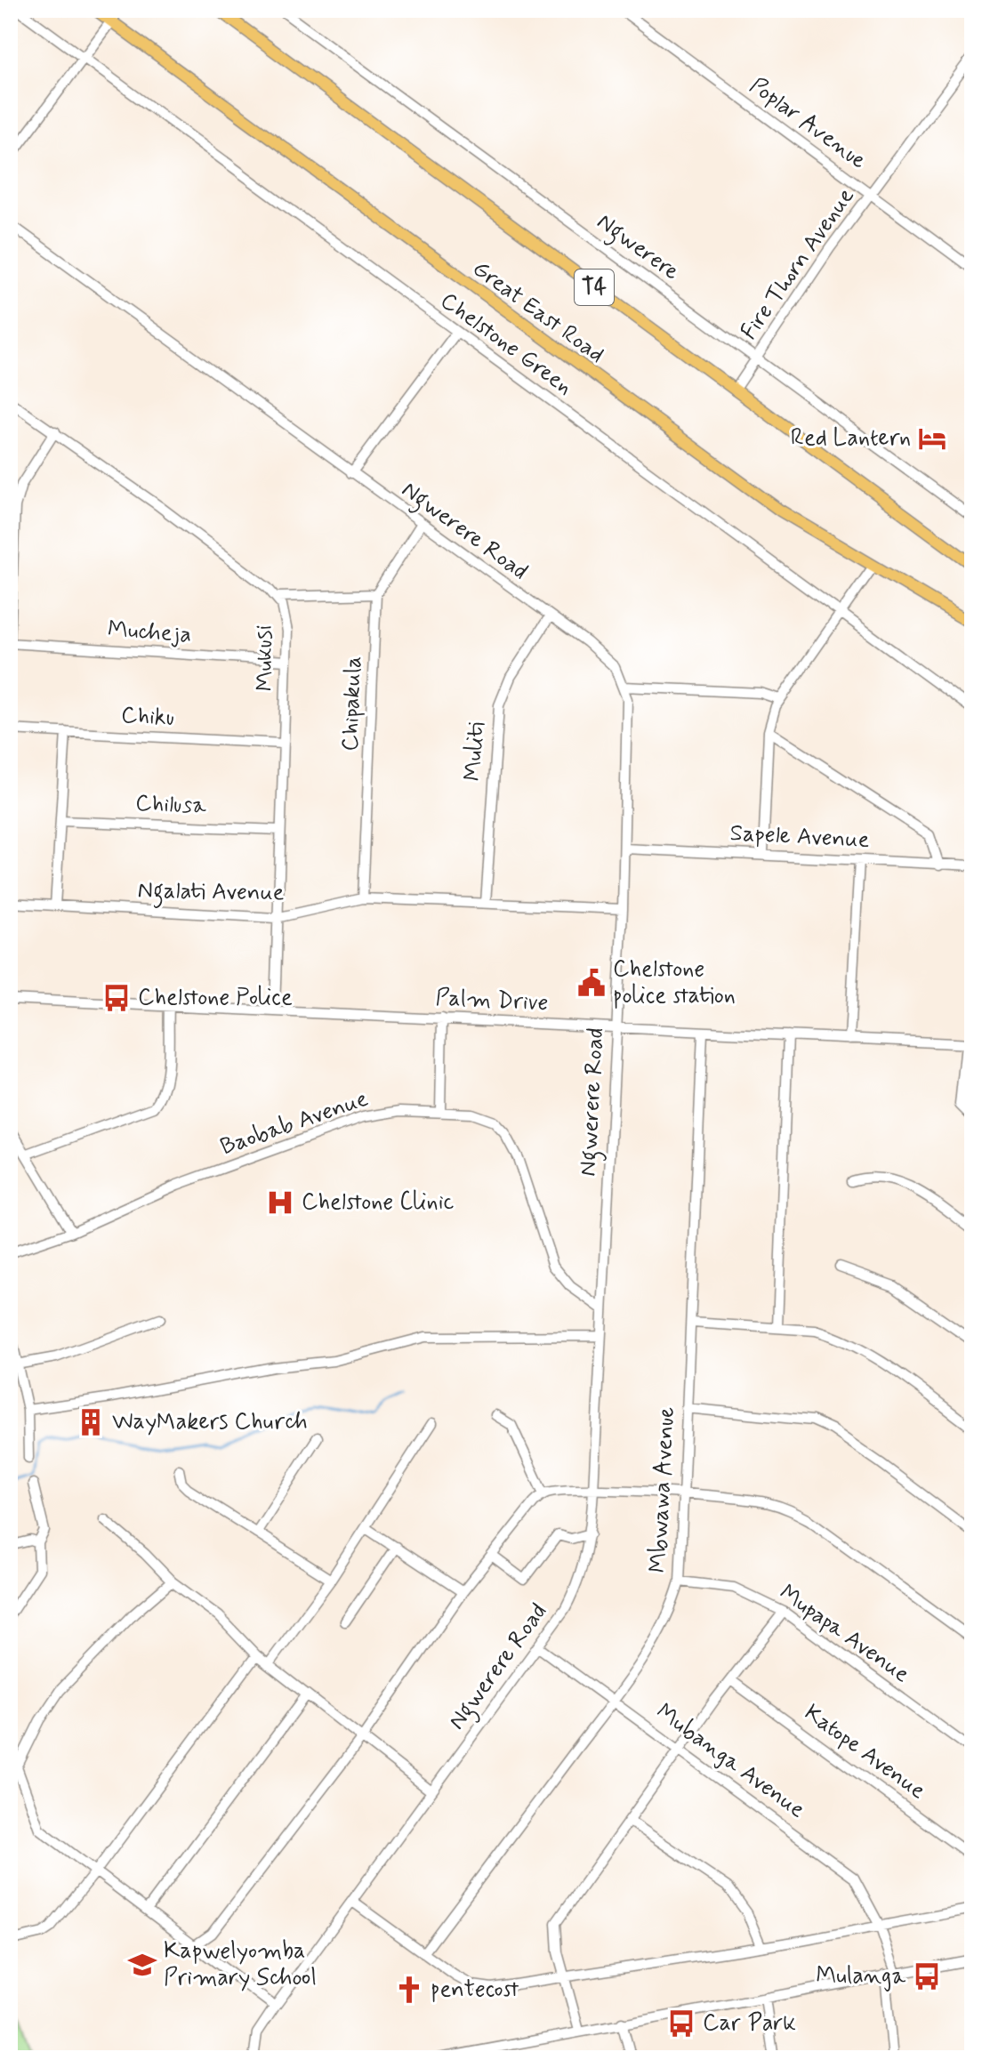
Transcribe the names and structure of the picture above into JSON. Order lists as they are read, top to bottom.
{
  "streets": {
    "main road": ["T4", "Great East Road"],
    "street": [
      "Poplar Avenue",
      "Ngwerere",
      "Fire Thorn Avenue",
      "Chelstone Green",
      "Ngwerere Road",
      "Mucheja",
      "Mukusi",
      "Chipakula",
      "Chiku",
      "Muliti",
      "Chilusa",
      "Sapele Avenue",
      "Ngalati Avenue",
      "Palm Drive",
      "Baobab Avenue",
      "Mbwawa Avenue",
      "Mupapa Avenue",
      "Katope Avenue",
      "Mubanga Avenue"
    ]
  },
  "crossings": [
    ["Poplar Avenue", "Fire Thorn Avenue"],
    ["Ngwerere", "Fire Thorn Avenue"],
    ["Fire Thorn Avenue", "T4"],
    ["Ngwerere Road", "Muliti"],
    ["Ngwerere Road", "Sapele Avenue"],
    ["Ngwerere Road", "Ngalati Avenue"],
    ["Ngwerere Road", "Palm Drive"],
    ["Ngwerere Road", "Baobab Avenue"],
    ["Ngwerere Road", "Mubanga Avenue"],
    ["Mucheja", "Mukusi"],
    ["Mukusi", "Chiku"],
    ["Mukusi", "Chilusa"],
    ["Mukusi", "Ngalati Avenue"],
    ["Mukusi", "Palm Drive"],
    ["Chipakula", "Ngalati Avenue"],
    ["Muliti", "Ngalati Avenue"],
    ["Palm Drive", "Mbwawa Avenue"],
    ["Mbwawa Avenue", "Mupapa Avenue"],
    ["Mbwawa Avenue", "Mubanga Avenue"]
  ],
  "places": {
    "hotel": ["Red Lantern"],
    "public building": ["Chelstone police station"],
    "bus stop": ["Chelstone Police", "Mulanga", "Car Park"],
    "hospital": ["Chelstone Clinic"],
    "building": ["WayMakers Church"],
    "school or university": ["Kapwelyomba Primary School"],
    "church": ["pentecost"]
  }
}
